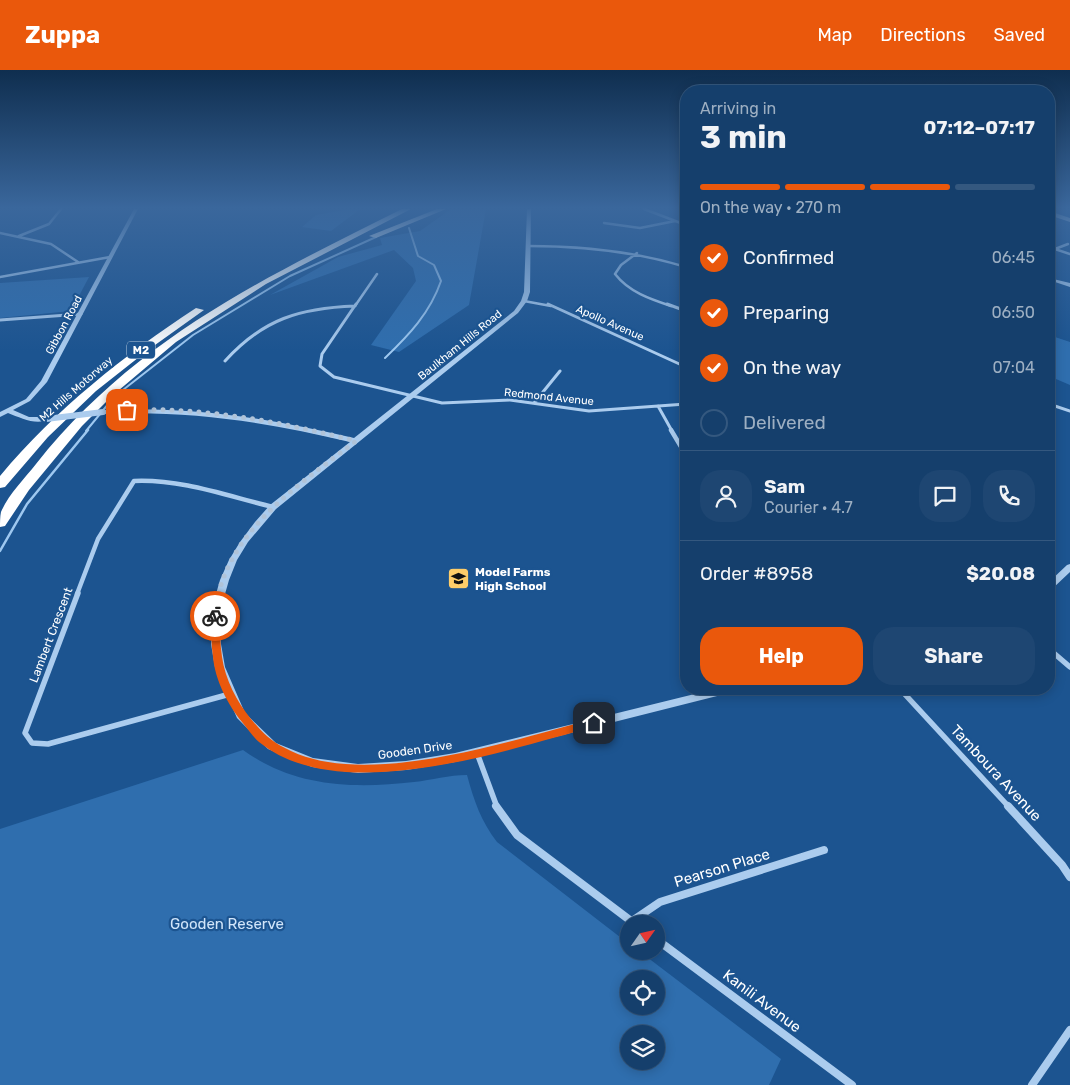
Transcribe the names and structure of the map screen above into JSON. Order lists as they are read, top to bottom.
{
  "streets": {
    "highway": ["M2", "M2 Hills Motorway"],
    "street": [
      "Apollo Avenue",
      "Gibbon Road",
      "Baulkham Hills Road",
      "Redmond Avenue",
      "Lambert Crescent",
      "Gooden Drive",
      "Tamboura Avenue",
      "Pearson Place",
      "Kanili Avenue"
    ]
  },
  "crossings": [
    ["Apollo Avenue", "Baulkham Hills Road"],
    ["Baulkham Hills Road", "Redmond Avenue"],
    ["Baulkham Hills Road", "Gooden Drive"],
    ["M2", "M2 Hills Motorway"],
    ["Lambert Crescent", "Gooden Drive"]
  ],
  "parks": ["Gooden Reserve"],
  "places": {
    "school or university": ["Model Farms High School"]
  },
  "north": "top right",
  "page": {
    "header": "Zuppa",
    "nav": ["Map", "Directions", "Saved"],
    "heading": ["3 min", "Arriving in", "07:12–07:17"],
    "panel": [
      "Sam",
      "Courier · 4.7",
      "Order #8958",
      "$20.08"
    ],
    "bar": "On the way · 270 m",
    "list": [
      ["Confirmed", "06:45"],
      ["Preparing", "06:50"],
      ["On the way", "07:04"],
      "Delivered"
    ],
    "buttons": ["Help", "Share"]
  }
}
